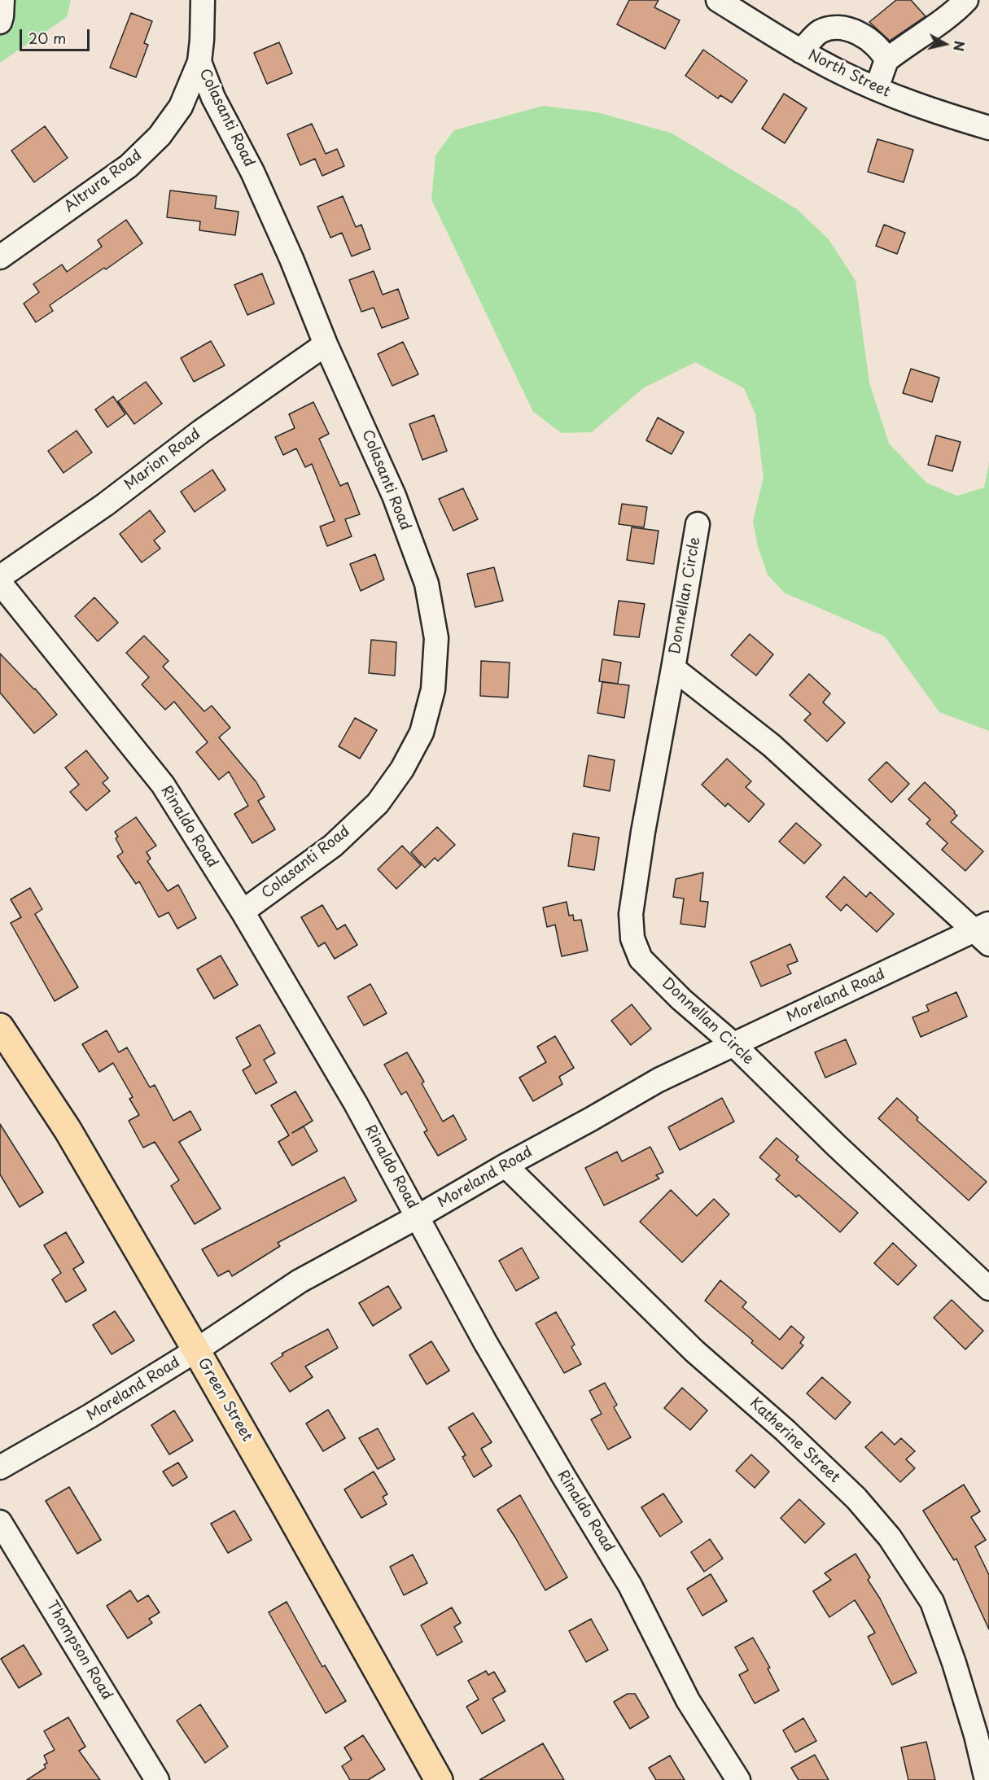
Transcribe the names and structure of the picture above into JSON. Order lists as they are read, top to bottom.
{
  "streets": {
    "main road": ["Green Street"],
    "street": [
      "North Street",
      "Colasanti Road",
      "Altrura Road",
      "Marion Road",
      "Donnellan Circle",
      "Rinaldo Road",
      "Moreland Road",
      "Katherine Street",
      "Thompson Road"
    ]
  },
  "crossings": [
    ["Colasanti Road", "Altrura Road"],
    ["Colasanti Road", "Marion Road"],
    ["Colasanti Road", "Rinaldo Road"],
    ["Donnellan Circle", "Moreland Road"],
    ["Rinaldo Road", "Moreland Road"],
    ["Moreland Road", "Green Street"],
    ["Moreland Road", "Katherine Street"]
  ],
  "scale_bar": "20 m",
  "north": "right"
}
